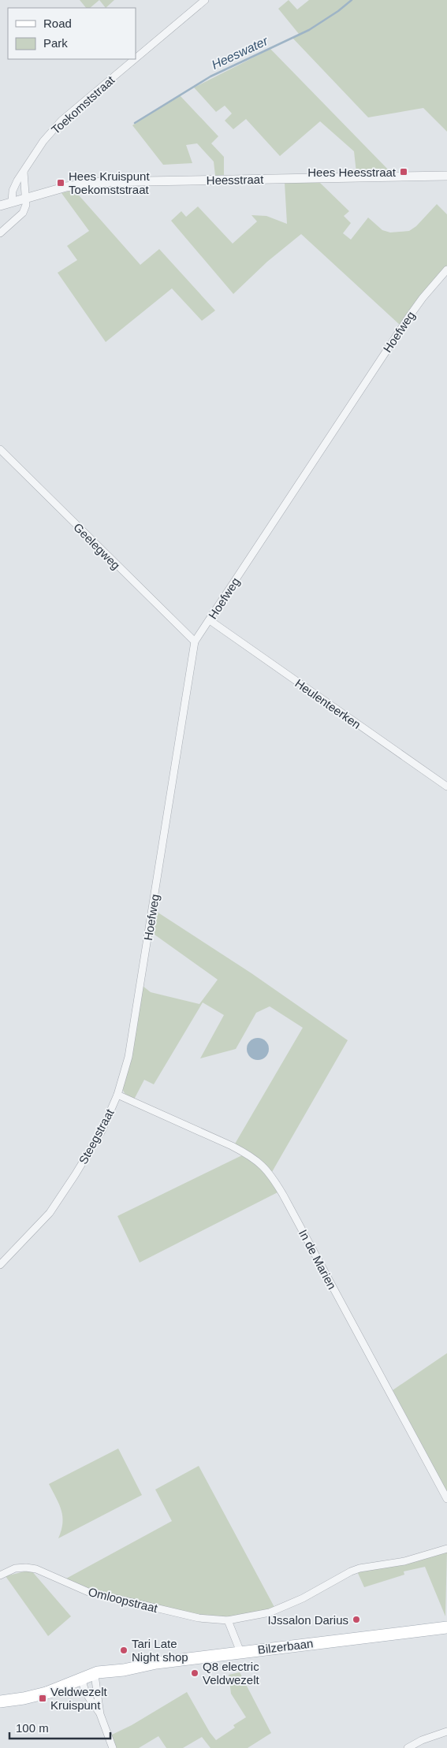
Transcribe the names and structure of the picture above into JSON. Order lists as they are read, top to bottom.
{
  "streets": {
    "main road": ["Bilzerbaan"],
    "street": [
      "Toekomststraat",
      "Heesstraat",
      "Hoefweg",
      "Geelegweg",
      "Heulenteerken",
      "Steegstraat",
      "In de Marien",
      "Omloopstraat"
    ]
  },
  "crossings": [
    ["Toekomststraat", "Heesstraat"],
    ["Hoefweg", "Geelegweg"],
    ["Hoefweg", "Heulenteerken"],
    ["Hoefweg", "Steegstraat"],
    ["Steegstraat", "In de Marien"]
  ],
  "water": ["Heeswater"],
  "places": {
    "transit": ["Hees Heesstraat", "Hees Kruispunt Toekomststraat", "Veldwezelt Kruispunt"],
    "other": ["IJssalon Darius", "Tari Late Night shop", "Q8 electric Veldwezelt"]
  },
  "legend": ["Road", "Park"],
  "scale_bar": "100 m"
}
